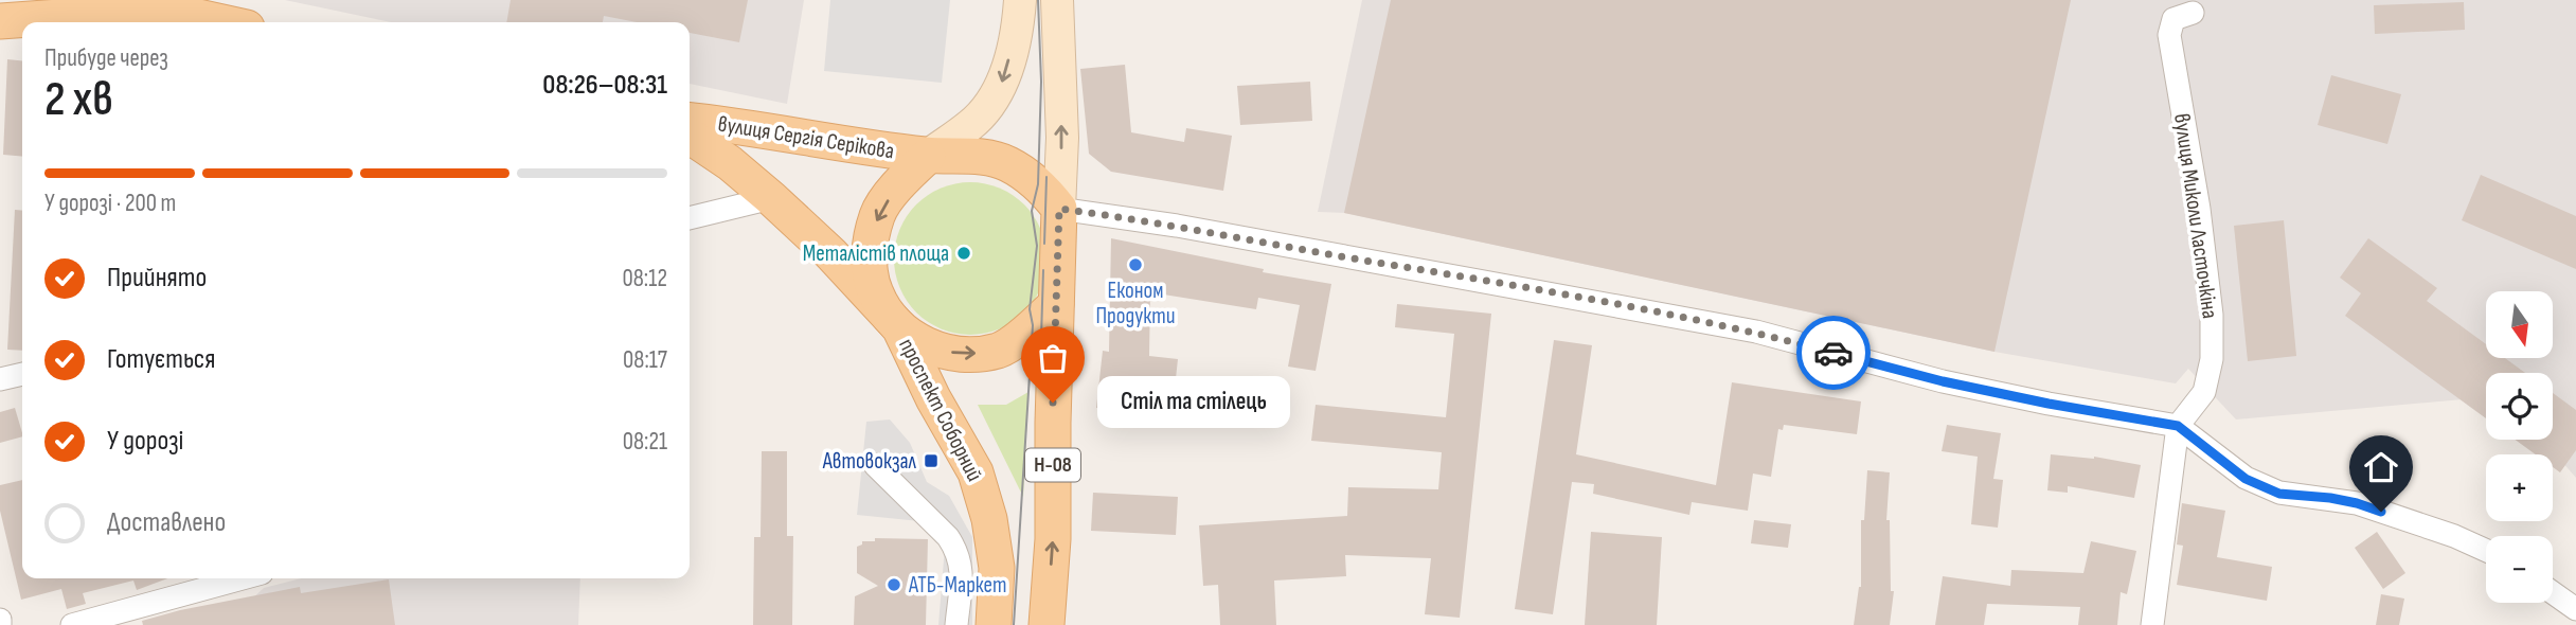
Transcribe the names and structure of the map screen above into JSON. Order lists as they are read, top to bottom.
{
  "streets": {
    "main road": ["вулиця Сергія Серікова", "проспект Соборний", "Н-08"],
    "street": ["вулиця Миколи Ласточкіна"]
  },
  "crossings": [
    ["вулиця Сергія Серікова", "проспект Соборний"],
    ["вулиця Сергія Серікова", "Н-08"],
    ["проспект Соборний", "Н-08"]
  ],
  "places": {
    "other": [
      "Металістів площа",
      "Економ Продукти",
      "Стіл та стілець",
      "АТБ-Маркет"
    ],
    "transit": ["Автовокзал"]
  },
  "north": "bottom",
  "page": {
    "heading": ["2 хв", "Прибуде через", "08:26–08:31"],
    "bar": "У дорозі · 200 m",
    "list": [
      ["Прийнято", "08:12"],
      ["Готується", "08:17"],
      ["У дорозі", "08:21"],
      "Доставлено"
    ],
    "map_buttons": ["+", "−"],
    "bubble": "Стіл та стілець"
  }
}
